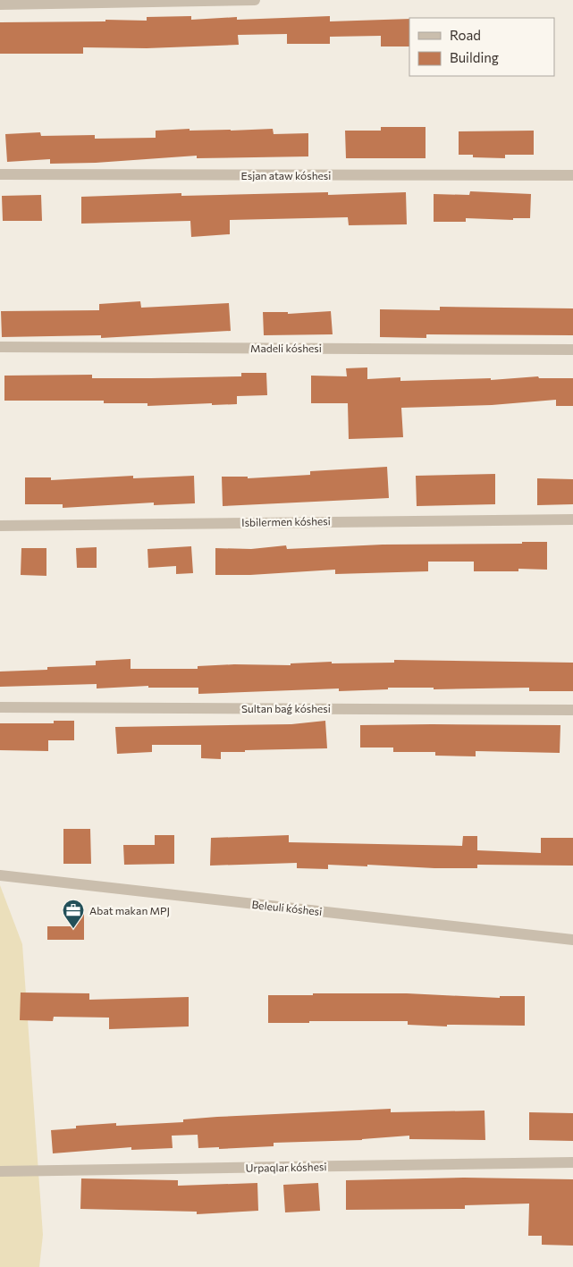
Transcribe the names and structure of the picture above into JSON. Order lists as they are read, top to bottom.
{
  "streets": {
    "street": [
      "Esjan ataw kóshesi",
      "Madeli kóshesi",
      "Isbilermen kóshesi",
      "Sultan baǵ kóshesi",
      "Beleuli kóshesi",
      "Urpaqlar kóshesi"
    ]
  },
  "places": {
    "office": ["Abat makan MPJ"]
  },
  "legend": ["Road", "Building"]
}
